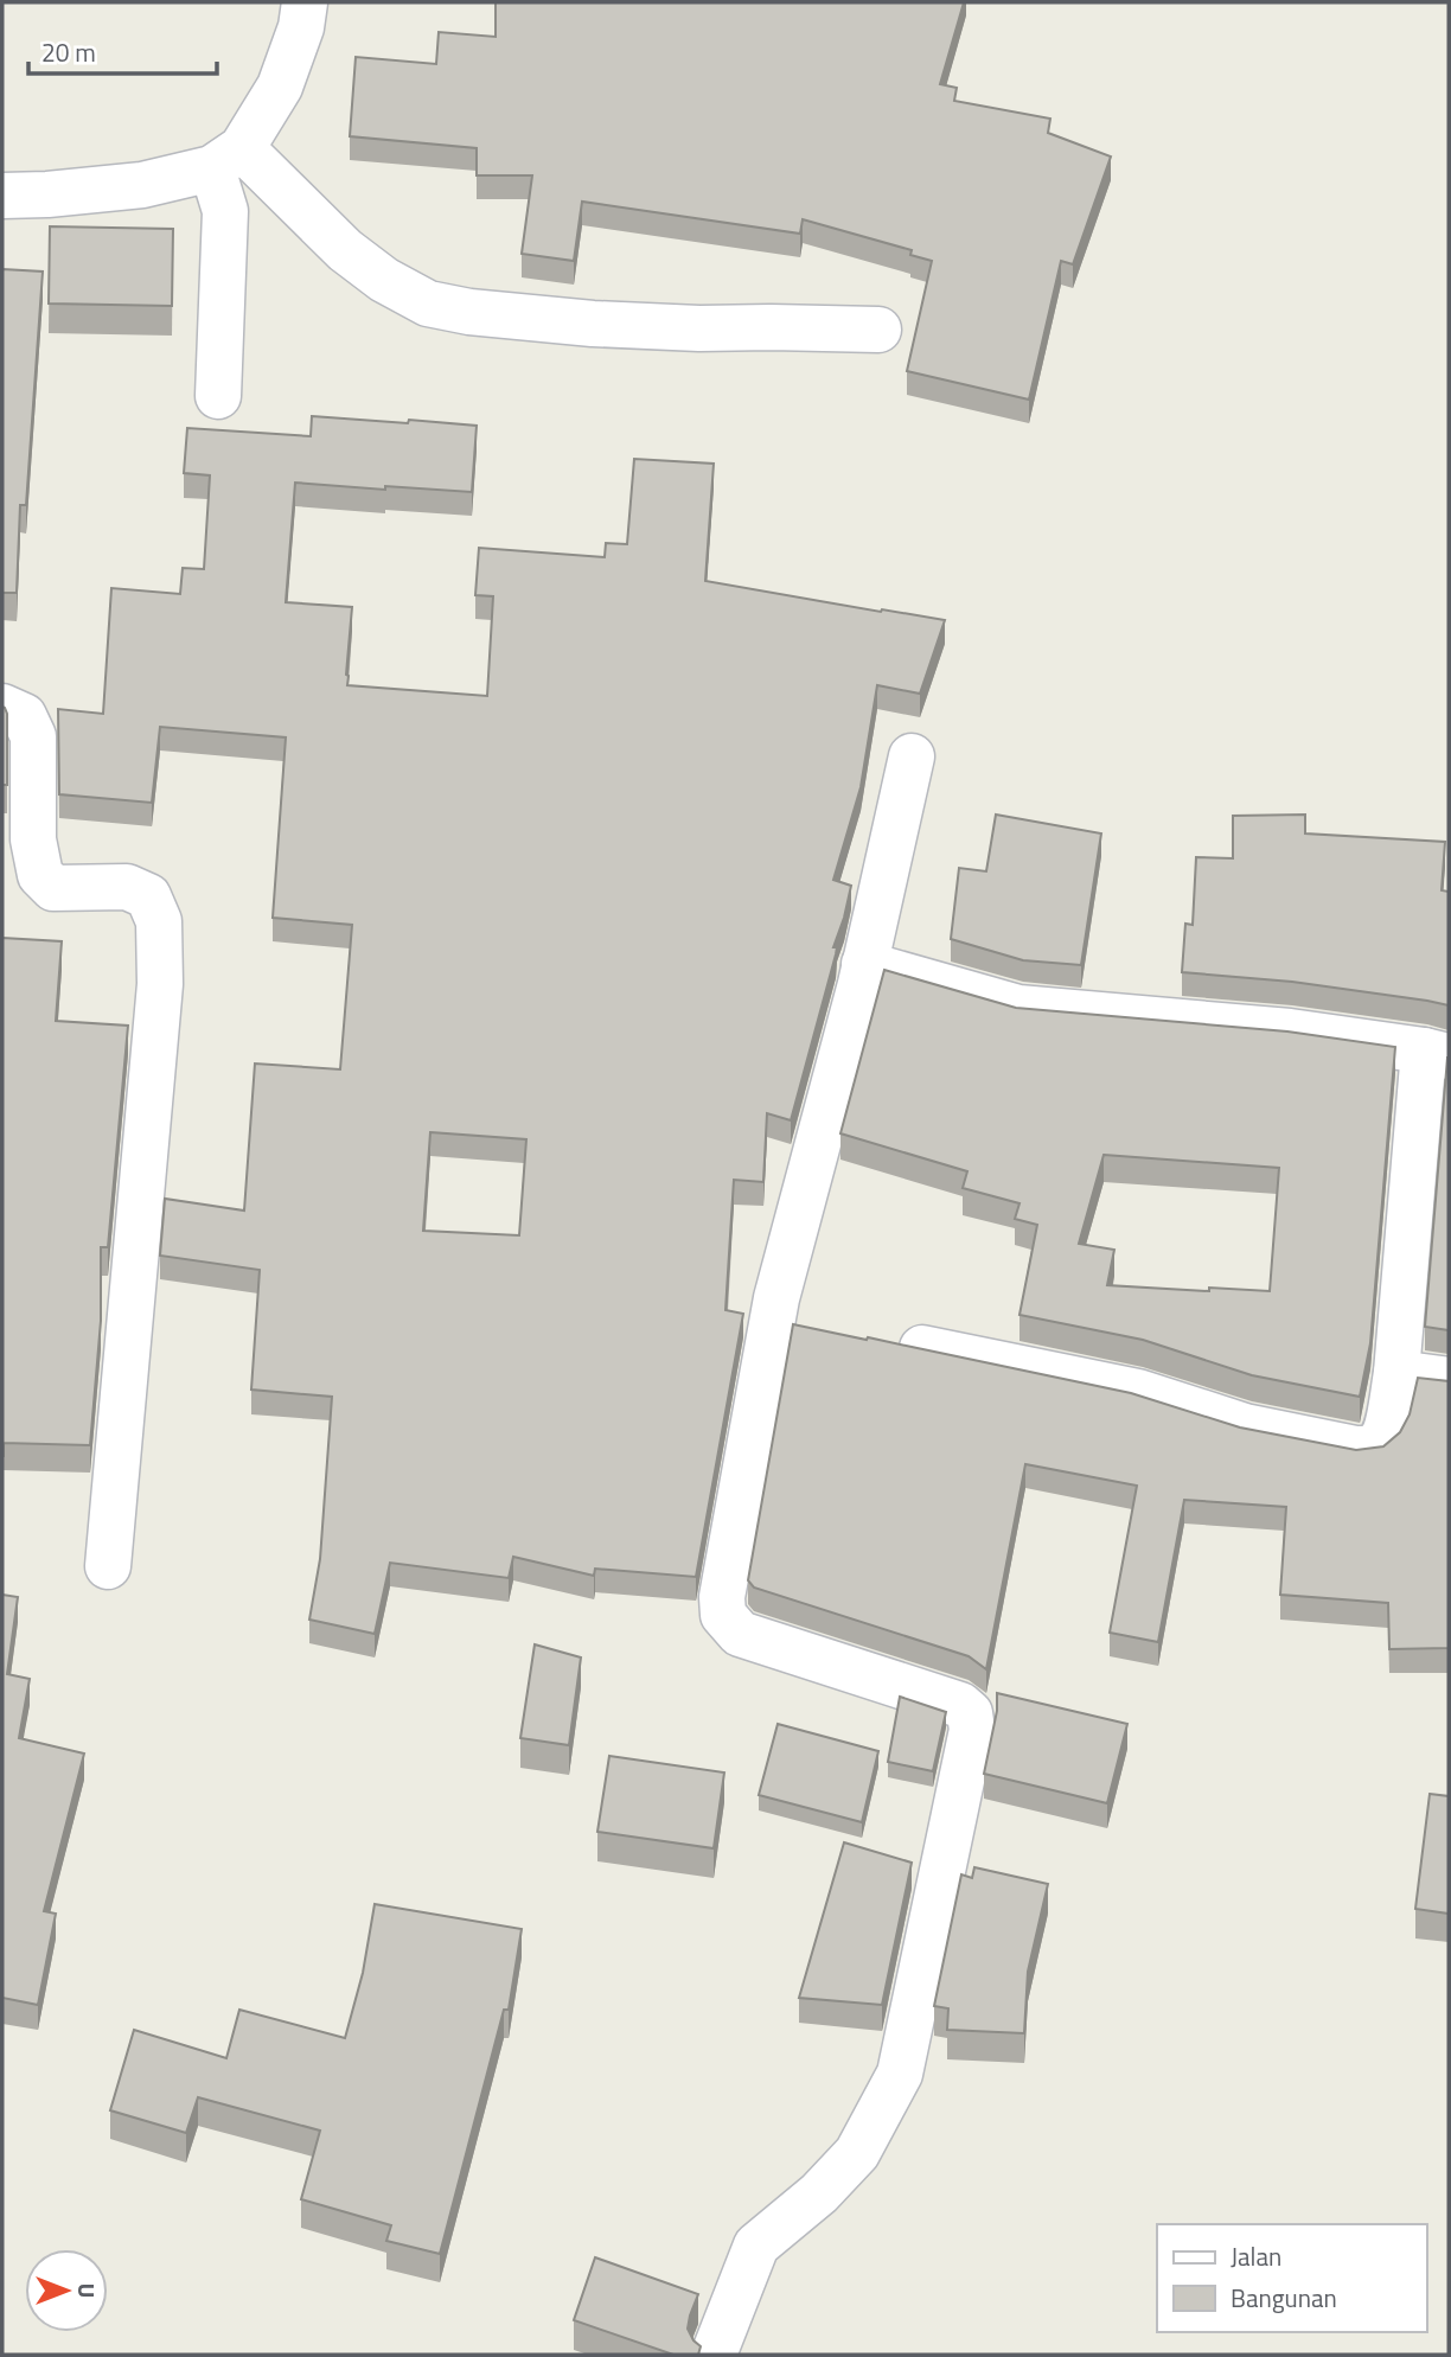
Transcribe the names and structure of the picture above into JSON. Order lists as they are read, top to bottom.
{
  "legend": ["Jalan", "Bangunan"],
  "scale_bar": "20 m",
  "north": "right"
}
